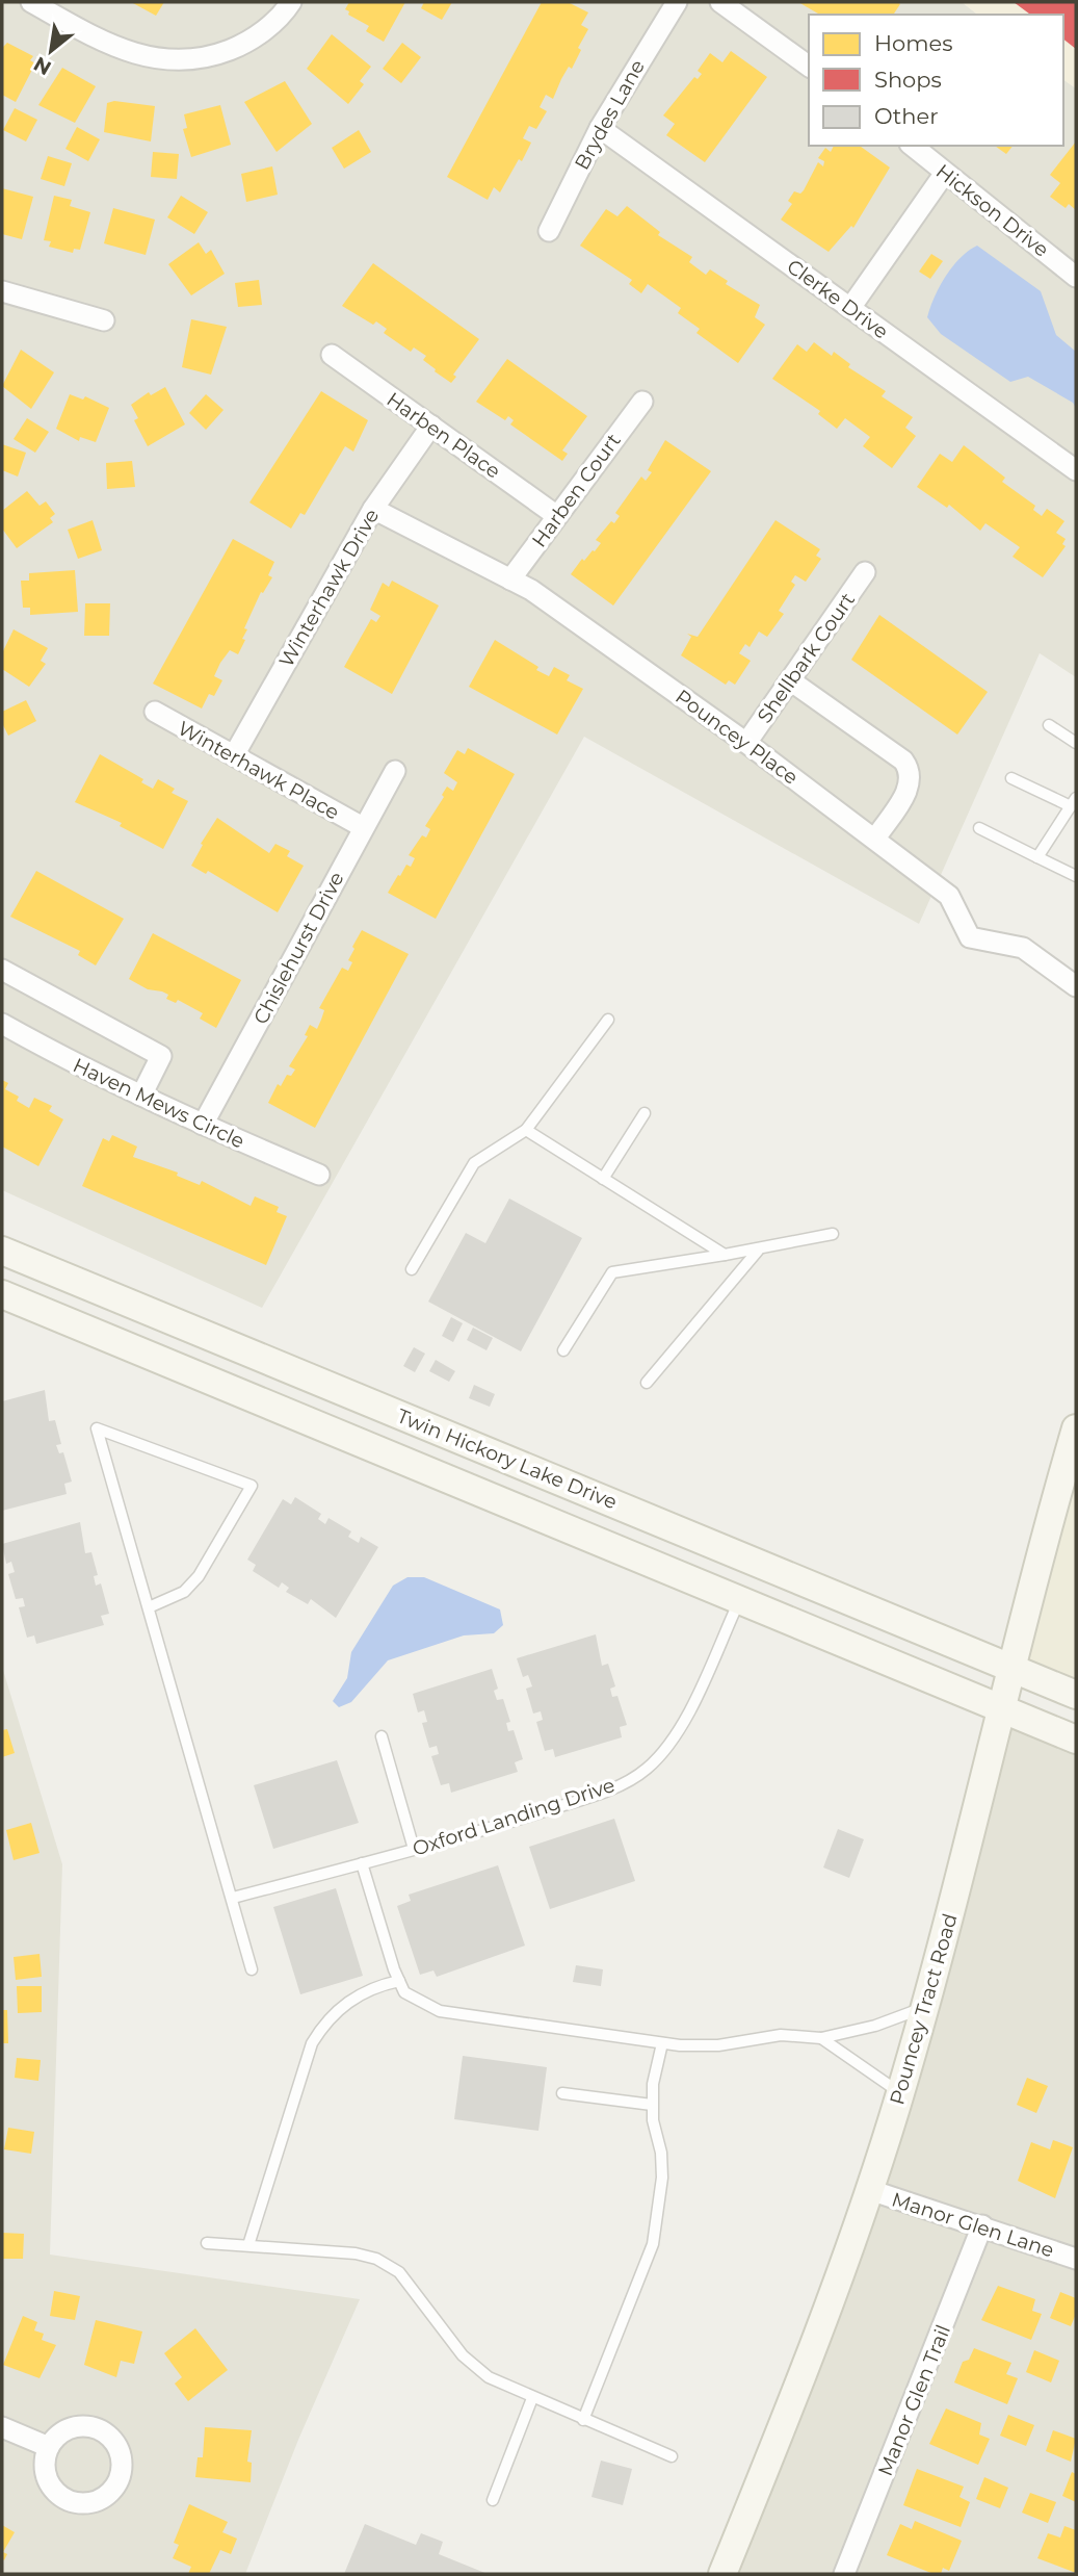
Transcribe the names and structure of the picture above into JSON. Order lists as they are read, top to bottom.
{
  "streets": {
    "street": [
      "Brydes Lane",
      "Hickson Drive",
      "Clerke Drive",
      "Harben Place",
      "Harben Court",
      "Winterhawk Drive",
      "Shellbark Court",
      "Pouncey Place",
      "Winterhawk Place",
      "Chislehurst Drive",
      "Haven Mews Circle",
      "Twin Hickory Lake Drive",
      "Pouncey Tract Road",
      "Manor Glen Lane",
      "Manor Glen Trail"
    ],
    "lane": ["Oxford Landing Drive"]
  },
  "crossings": [
    ["Brydes Lane", "Clerke Drive"],
    ["Harben Place", "Harben Court"],
    ["Harben Place", "Winterhawk Drive"],
    ["Harben Court", "Pouncey Place"],
    ["Winterhawk Drive", "Pouncey Place"],
    ["Winterhawk Drive", "Winterhawk Place"],
    ["Shellbark Court", "Pouncey Place"],
    ["Winterhawk Place", "Chislehurst Drive"],
    ["Chislehurst Drive", "Haven Mews Circle"],
    ["Twin Hickory Lake Drive", "Oxford Landing Drive"],
    ["Twin Hickory Lake Drive", "Pouncey Tract Road"],
    ["Pouncey Tract Road", "Manor Glen Lane"],
    ["Manor Glen Lane", "Manor Glen Trail"]
  ],
  "legend": ["Homes", "Shops", "Other"],
  "north": "bottom left"
}
